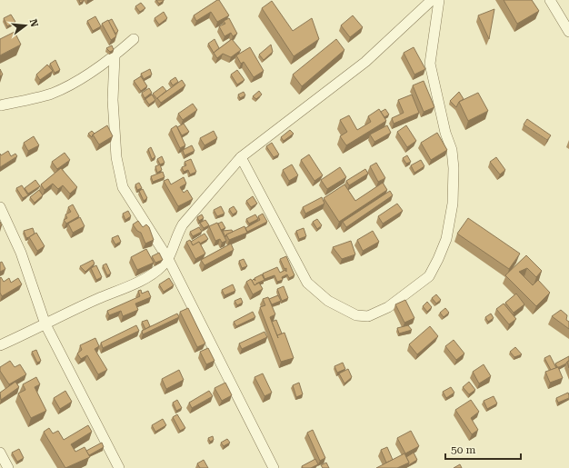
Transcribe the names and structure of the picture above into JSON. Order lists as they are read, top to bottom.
{
  "scale_bar": "50 m",
  "north": "right"
}
